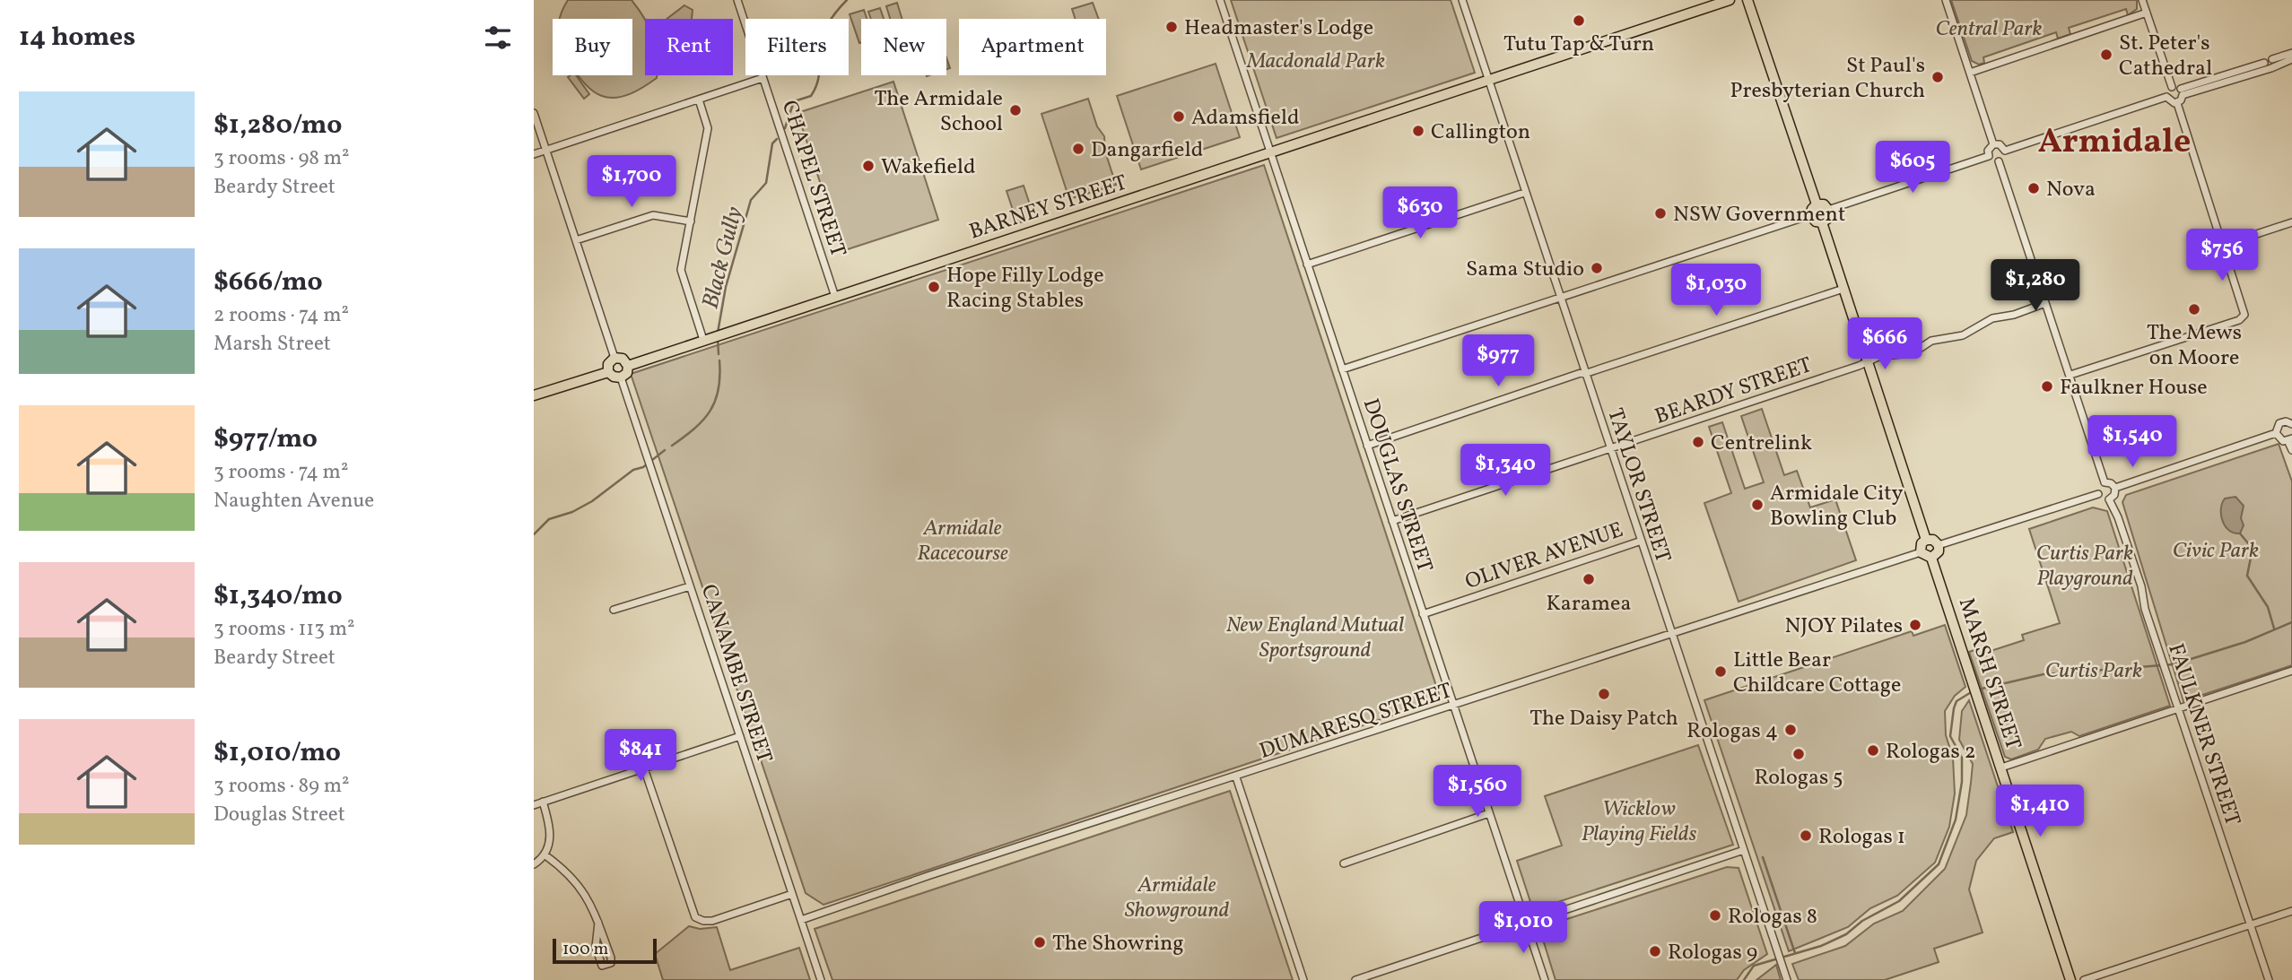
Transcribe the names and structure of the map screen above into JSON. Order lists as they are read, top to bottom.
{
  "streets": {
    "main road": ["BARNEY STREET", "MARSH STREET"],
    "street": [
      "CHAPEL STREET",
      "BEARDY STREET",
      "DOUGLAS STREET",
      "TAYLOR STREET",
      "OLIVER AVENUE",
      "CANAMBE STREET",
      "DUMARESQ STREET",
      "FAULKNER STREET"
    ]
  },
  "crossings": [
    ["CHAPEL STREET", "BARNEY STREET"],
    ["BARNEY STREET", "DOUGLAS STREET"],
    ["BARNEY STREET", "TAYLOR STREET"],
    ["BARNEY STREET", "CANAMBE STREET"],
    ["BEARDY STREET", "DOUGLAS STREET"],
    ["BEARDY STREET", "TAYLOR STREET"],
    ["DOUGLAS STREET", "OLIVER AVENUE"],
    ["DOUGLAS STREET", "DUMARESQ STREET"],
    ["TAYLOR STREET", "OLIVER AVENUE"],
    ["TAYLOR STREET", "DUMARESQ STREET"],
    ["CANAMBE STREET", "DUMARESQ STREET"],
    ["MARSH STREET", "DUMARESQ STREET"]
  ],
  "districts": ["Armidale"],
  "water": ["Black Gully"],
  "parks": [
    "Central Park",
    "Macdonald Park",
    "Armidale Racecourse",
    "Civic Park",
    "Curtis Park Playground",
    "New England Mutual Sportsground",
    "Curtis Park",
    "Wicklow Playing Fields",
    "Armidale Showground"
  ],
  "places": [
    "Tutu Tap & Turn",
    "Headmaster's Lodge",
    "St. Peter's Cathedral",
    "St Paul's Presbyterian Church",
    "The Armidale School",
    "Adamsfield",
    "Callington",
    "Dangarfield",
    "Wakefield",
    "Nova",
    "NSW Government",
    "Sama Studio",
    "Hope Filly Lodge Racing Stables",
    "The Mews on Moore",
    "Faulkner House",
    "Centrelink",
    "Armidale City Bowling Club",
    "Karamea",
    "NJOY Pilates",
    "Little Bear Childcare Cottage",
    "The Daisy Patch",
    "Rologas 4",
    "Rologas 2",
    "Rologas 5",
    "Rologas 1",
    "Rologas 8",
    "The Showring",
    "Rologas 9"
  ],
  "scale_bar": "100 m",
  "page": {
    "heading": "14 homes",
    "chip": [
      "Buy",
      "Rent",
      "Filters",
      "New",
      "Apartment"
    ],
    "list": [
      {
        "name": "$1,280/mo",
        "note": "3 rooms · 98 m² · Beardy Street"
      },
      {
        "name": "$666/mo",
        "note": "2 rooms · 74 m² · Marsh Street"
      },
      {
        "name": "$977/mo",
        "note": "3 rooms · 74 m² · Naughten Avenue"
      },
      {
        "name": "$1,340/mo",
        "note": "3 rooms · 113 m² · Beardy Street"
      },
      {
        "name": "$1,010/mo",
        "note": "3 rooms · 89 m² · Douglas Street"
      }
    ],
    "price": [
      "$605",
      "$1,700",
      "$630",
      "$756",
      "$1,280",
      "$1,030",
      "$666",
      "$977",
      "$1,540",
      "$1,340",
      "$841",
      "$1,560",
      "$1,410",
      "$1,010"
    ],
    "scale": "100 m"
  }
}
